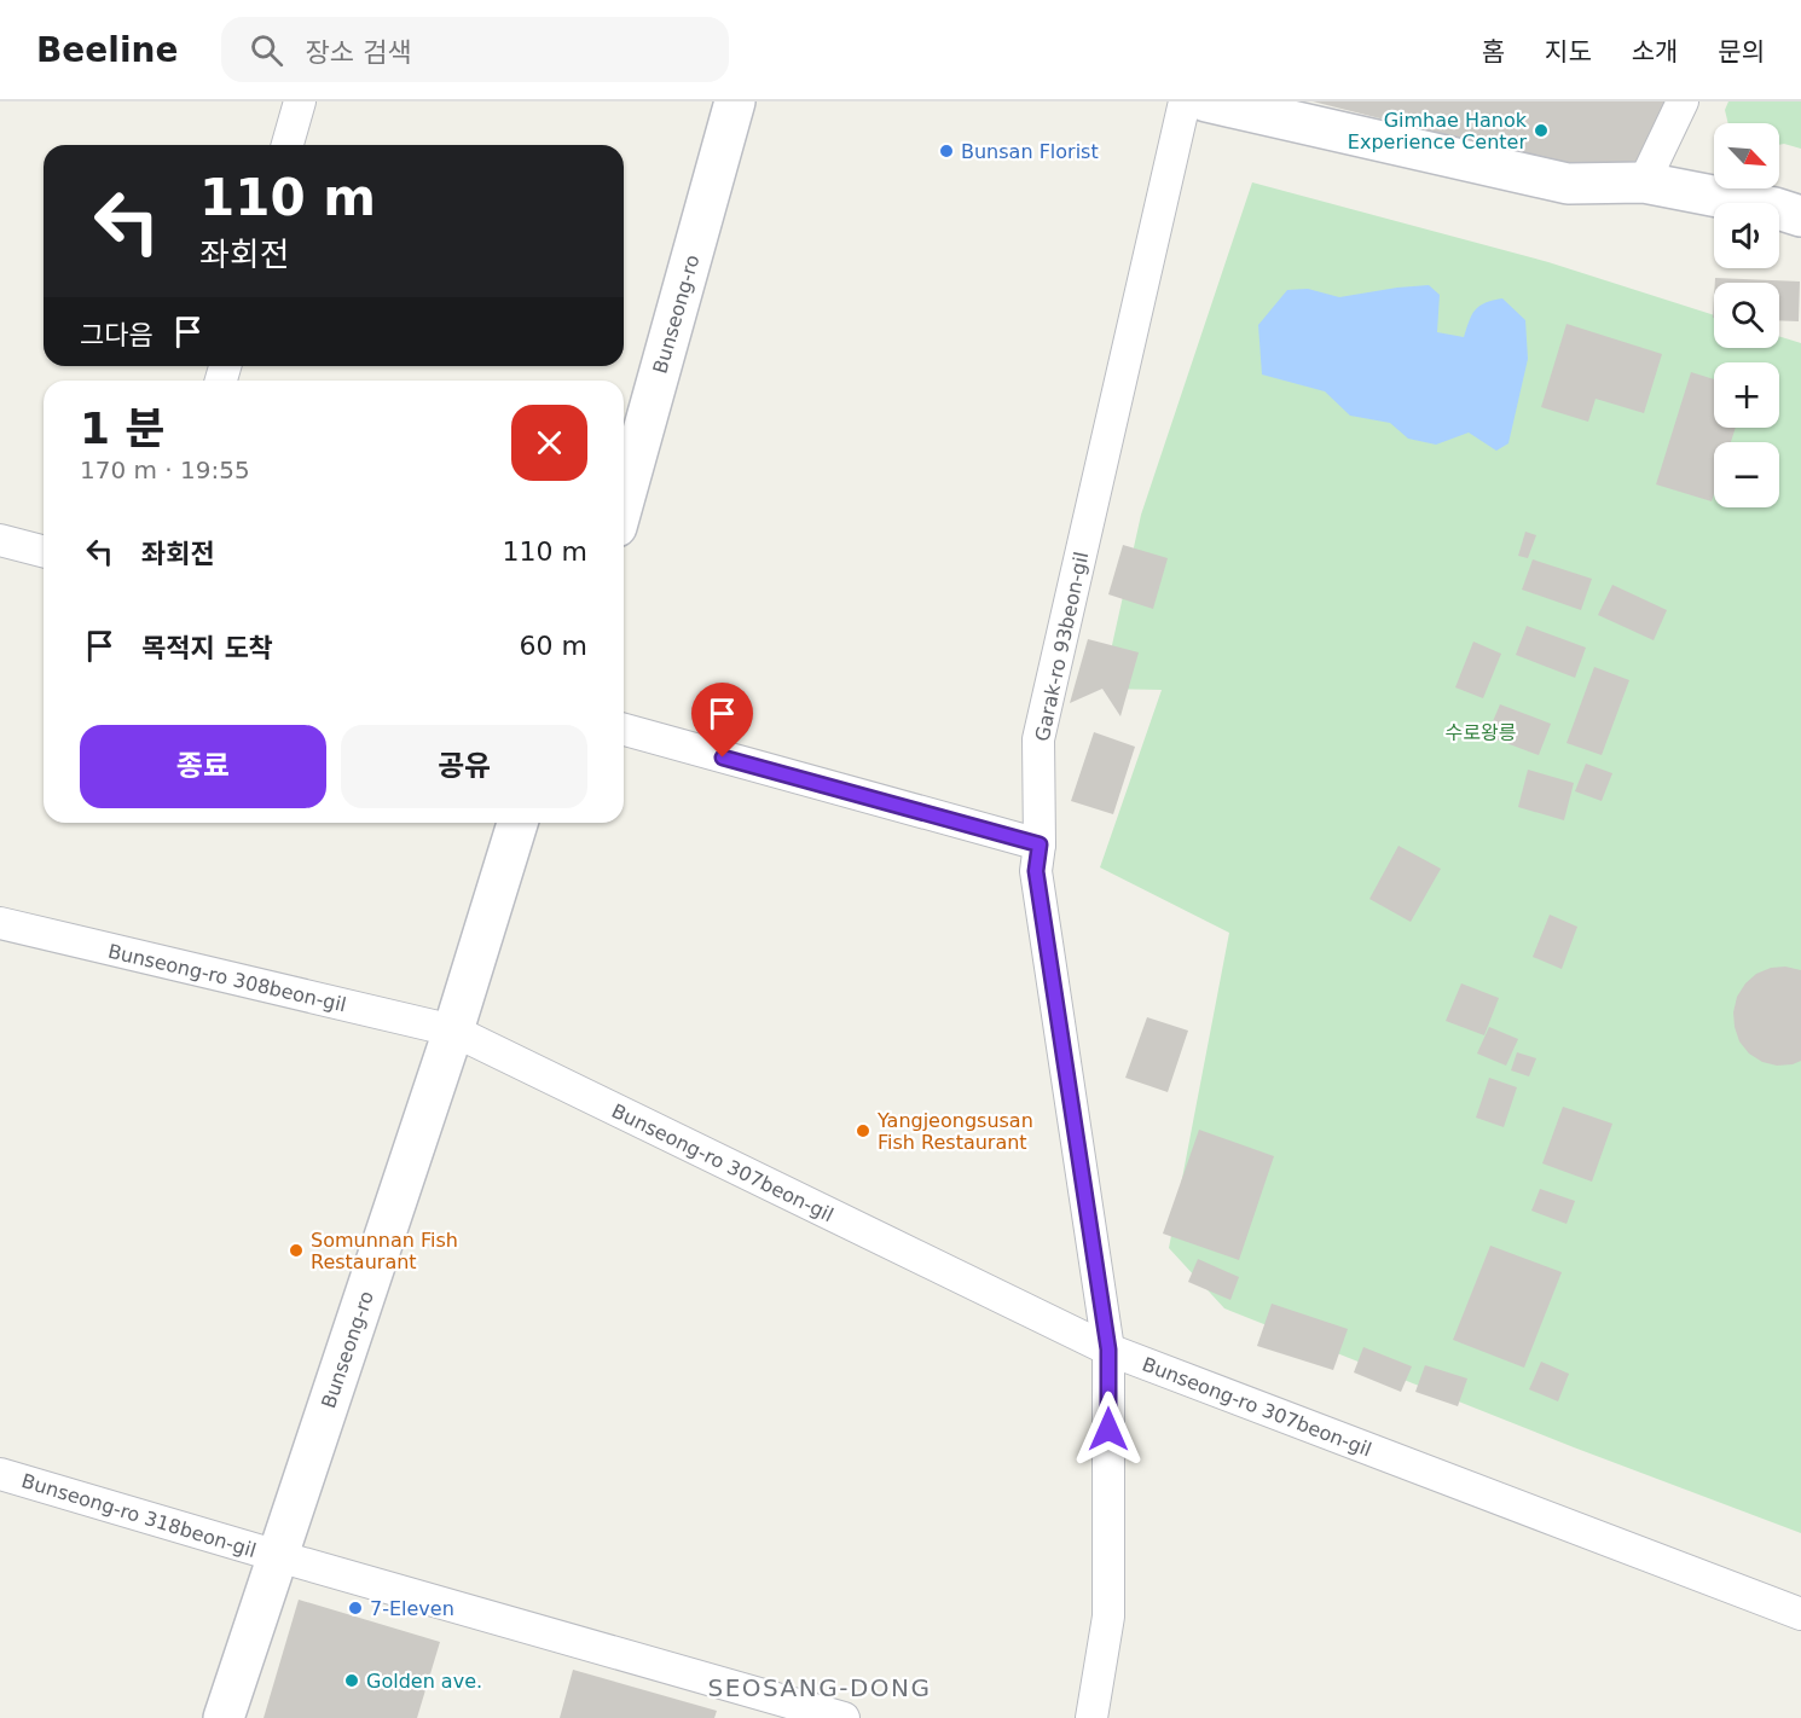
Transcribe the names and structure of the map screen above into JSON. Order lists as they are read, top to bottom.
{
  "streets": {
    "main road": ["Bunseong-ro"],
    "street": [
      "Garak-ro 93beon-gil",
      "Bunseong-ro 308beon-gil",
      "Bunseong-ro 307beon-gil",
      "Bunseong-ro 318beon-gil"
    ]
  },
  "crossings": [
    ["Bunseong-ro", "Bunseong-ro 308beon-gil"],
    ["Bunseong-ro", "Bunseong-ro 307beon-gil"],
    ["Bunseong-ro", "Bunseong-ro 318beon-gil"],
    ["Garak-ro 93beon-gil", "Bunseong-ro 307beon-gil"],
    ["Bunseong-ro 308beon-gil", "Bunseong-ro 307beon-gil"]
  ],
  "districts": ["SEOSANG-DONG"],
  "parks": ["수로왕릉"],
  "places": [
    "Gimhae Hanok Experience Center",
    "Bunsan Florist",
    "Yangjeongsusan Fish Restaurant",
    "Somunnan Fish Restaurant",
    "7-Eleven",
    "Golden ave."
  ],
  "north": "bottom right",
  "page": {
    "header": "Beeline",
    "search": "장소 검색",
    "nav": [
      "홈",
      "지도",
      "소개",
      "문의"
    ],
    "map_buttons": ["+", "−"],
    "turn": ["110 m", "좌회전"],
    "then": "그다음",
    "heading": ["1 분", "170 m · 19:55"],
    "list": [
      {
        "name": "좌회전",
        "value": "110 m"
      },
      {
        "name": "목적지 도착",
        "value": "60 m"
      }
    ],
    "buttons": ["종료", "공유"]
  }
}
